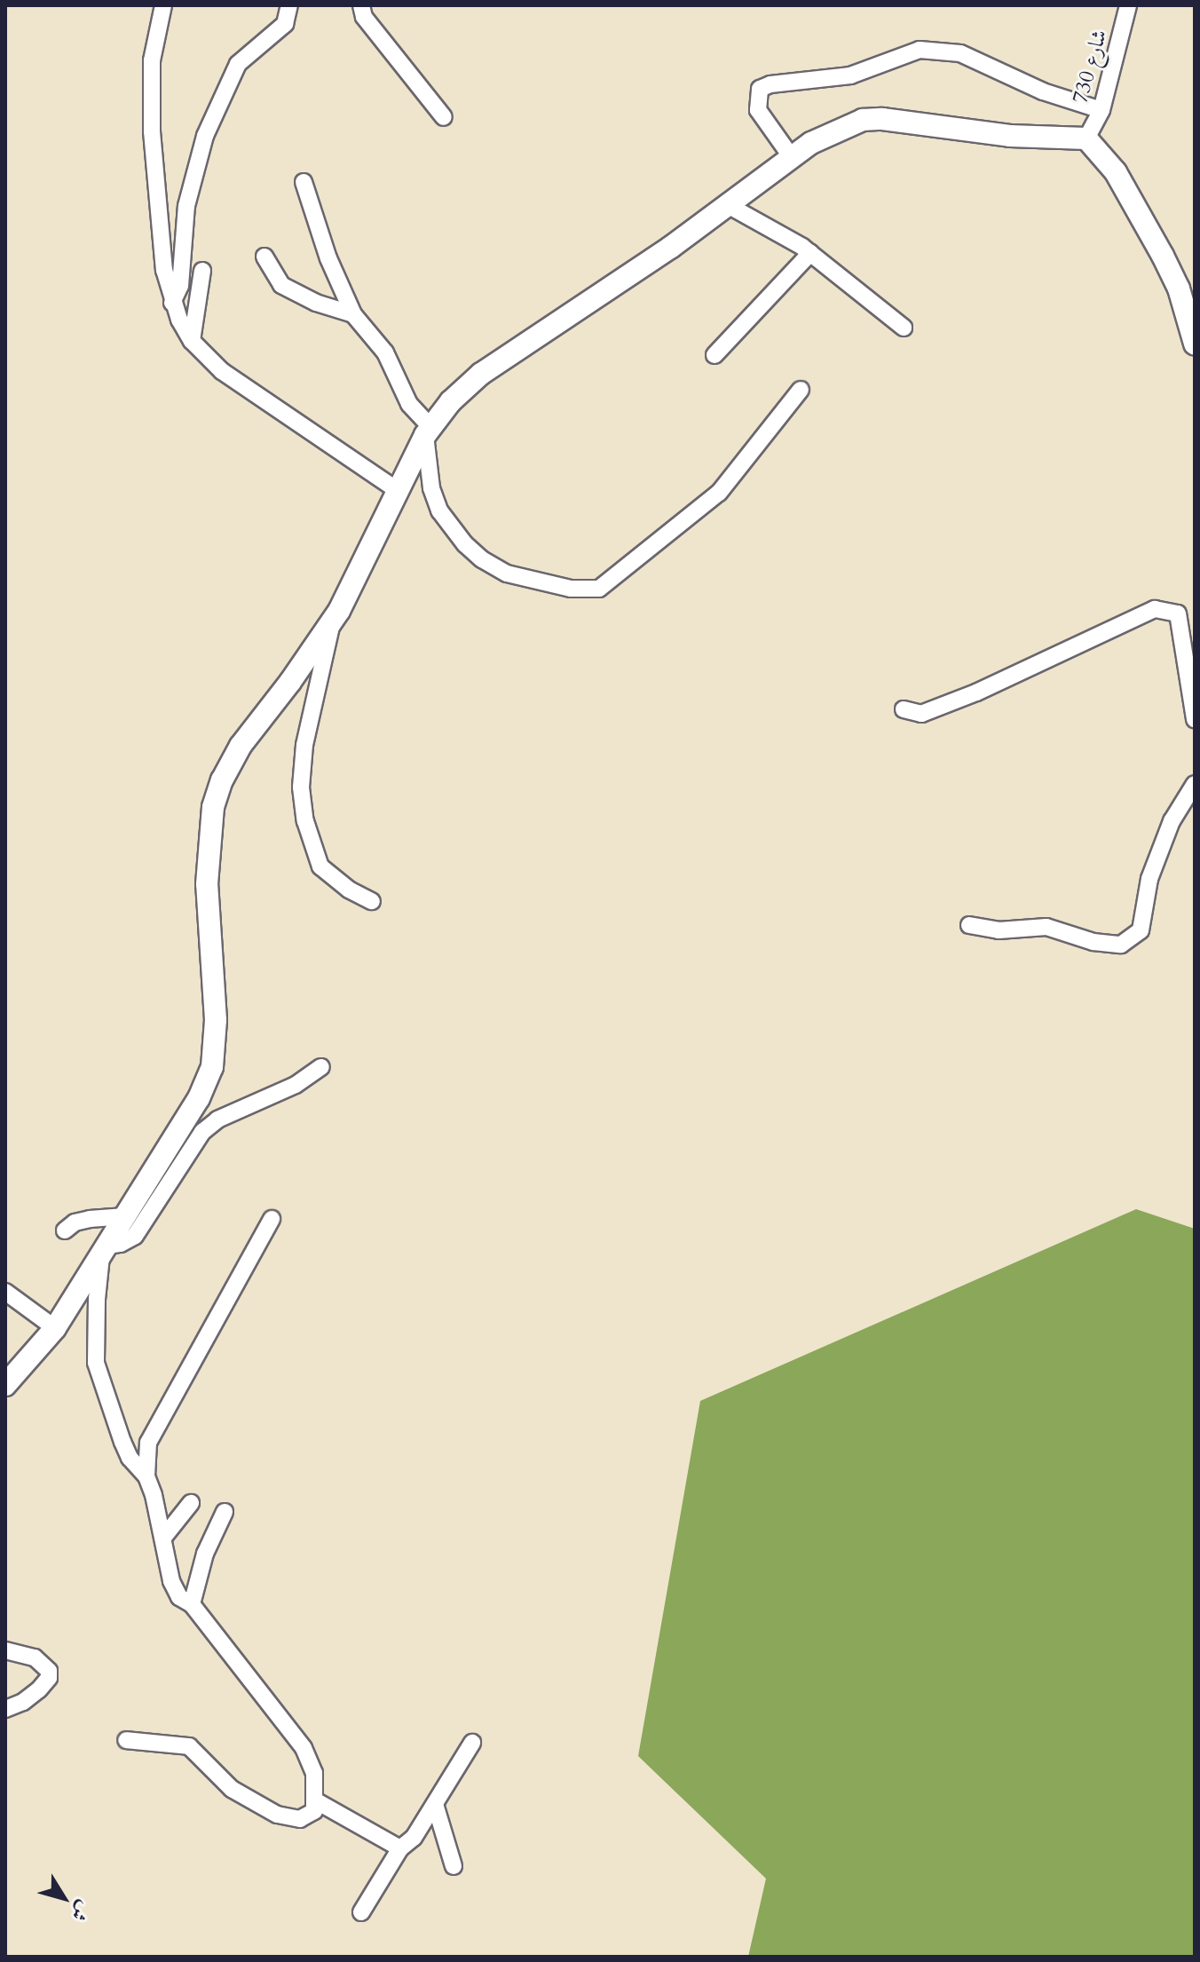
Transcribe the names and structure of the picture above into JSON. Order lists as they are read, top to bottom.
{
  "streets": {
    "street": ["شارع 730"]
  },
  "north": "bottom right"
}
